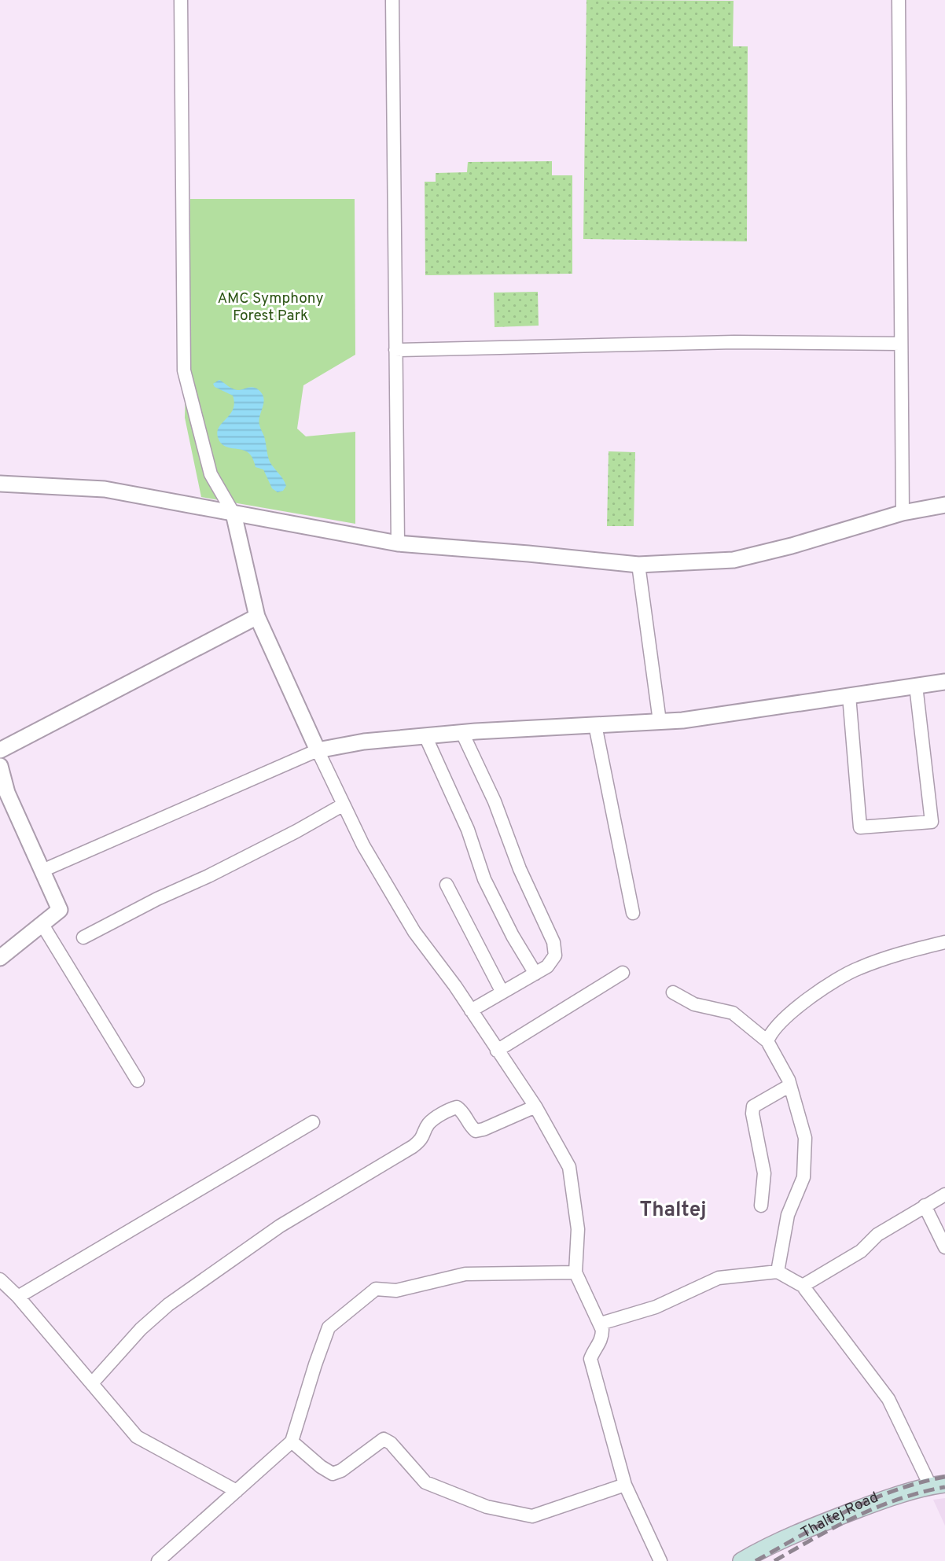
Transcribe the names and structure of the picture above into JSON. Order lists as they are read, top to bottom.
{
  "streets": {
    "main road": ["Thaltej Road"]
  },
  "districts": ["Thaltej"],
  "parks": ["AMC Symphony Forest Park"]
}
